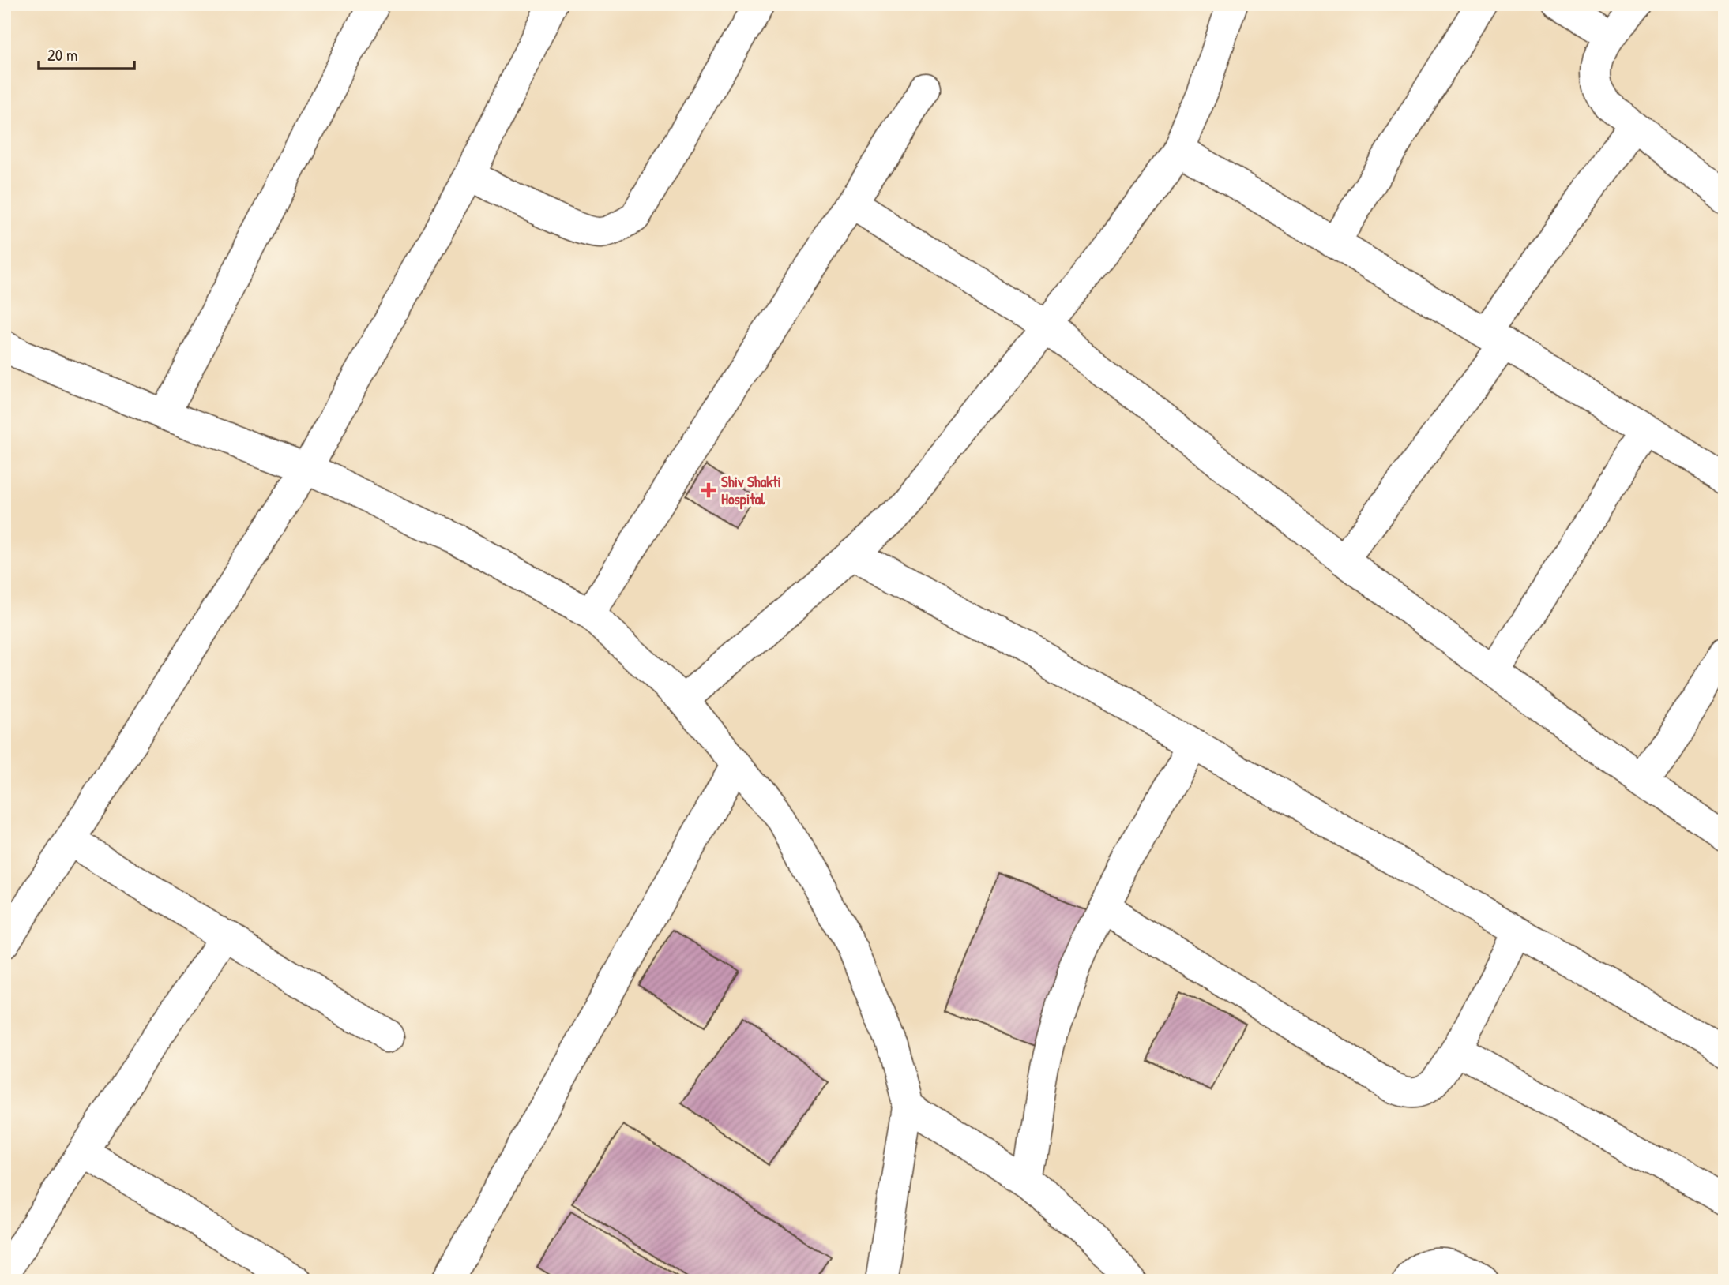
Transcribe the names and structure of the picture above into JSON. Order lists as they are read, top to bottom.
{
  "places": {
    "health": ["Shiv Shakti Hospital"]
  },
  "scale_bar": "20 m"
}
